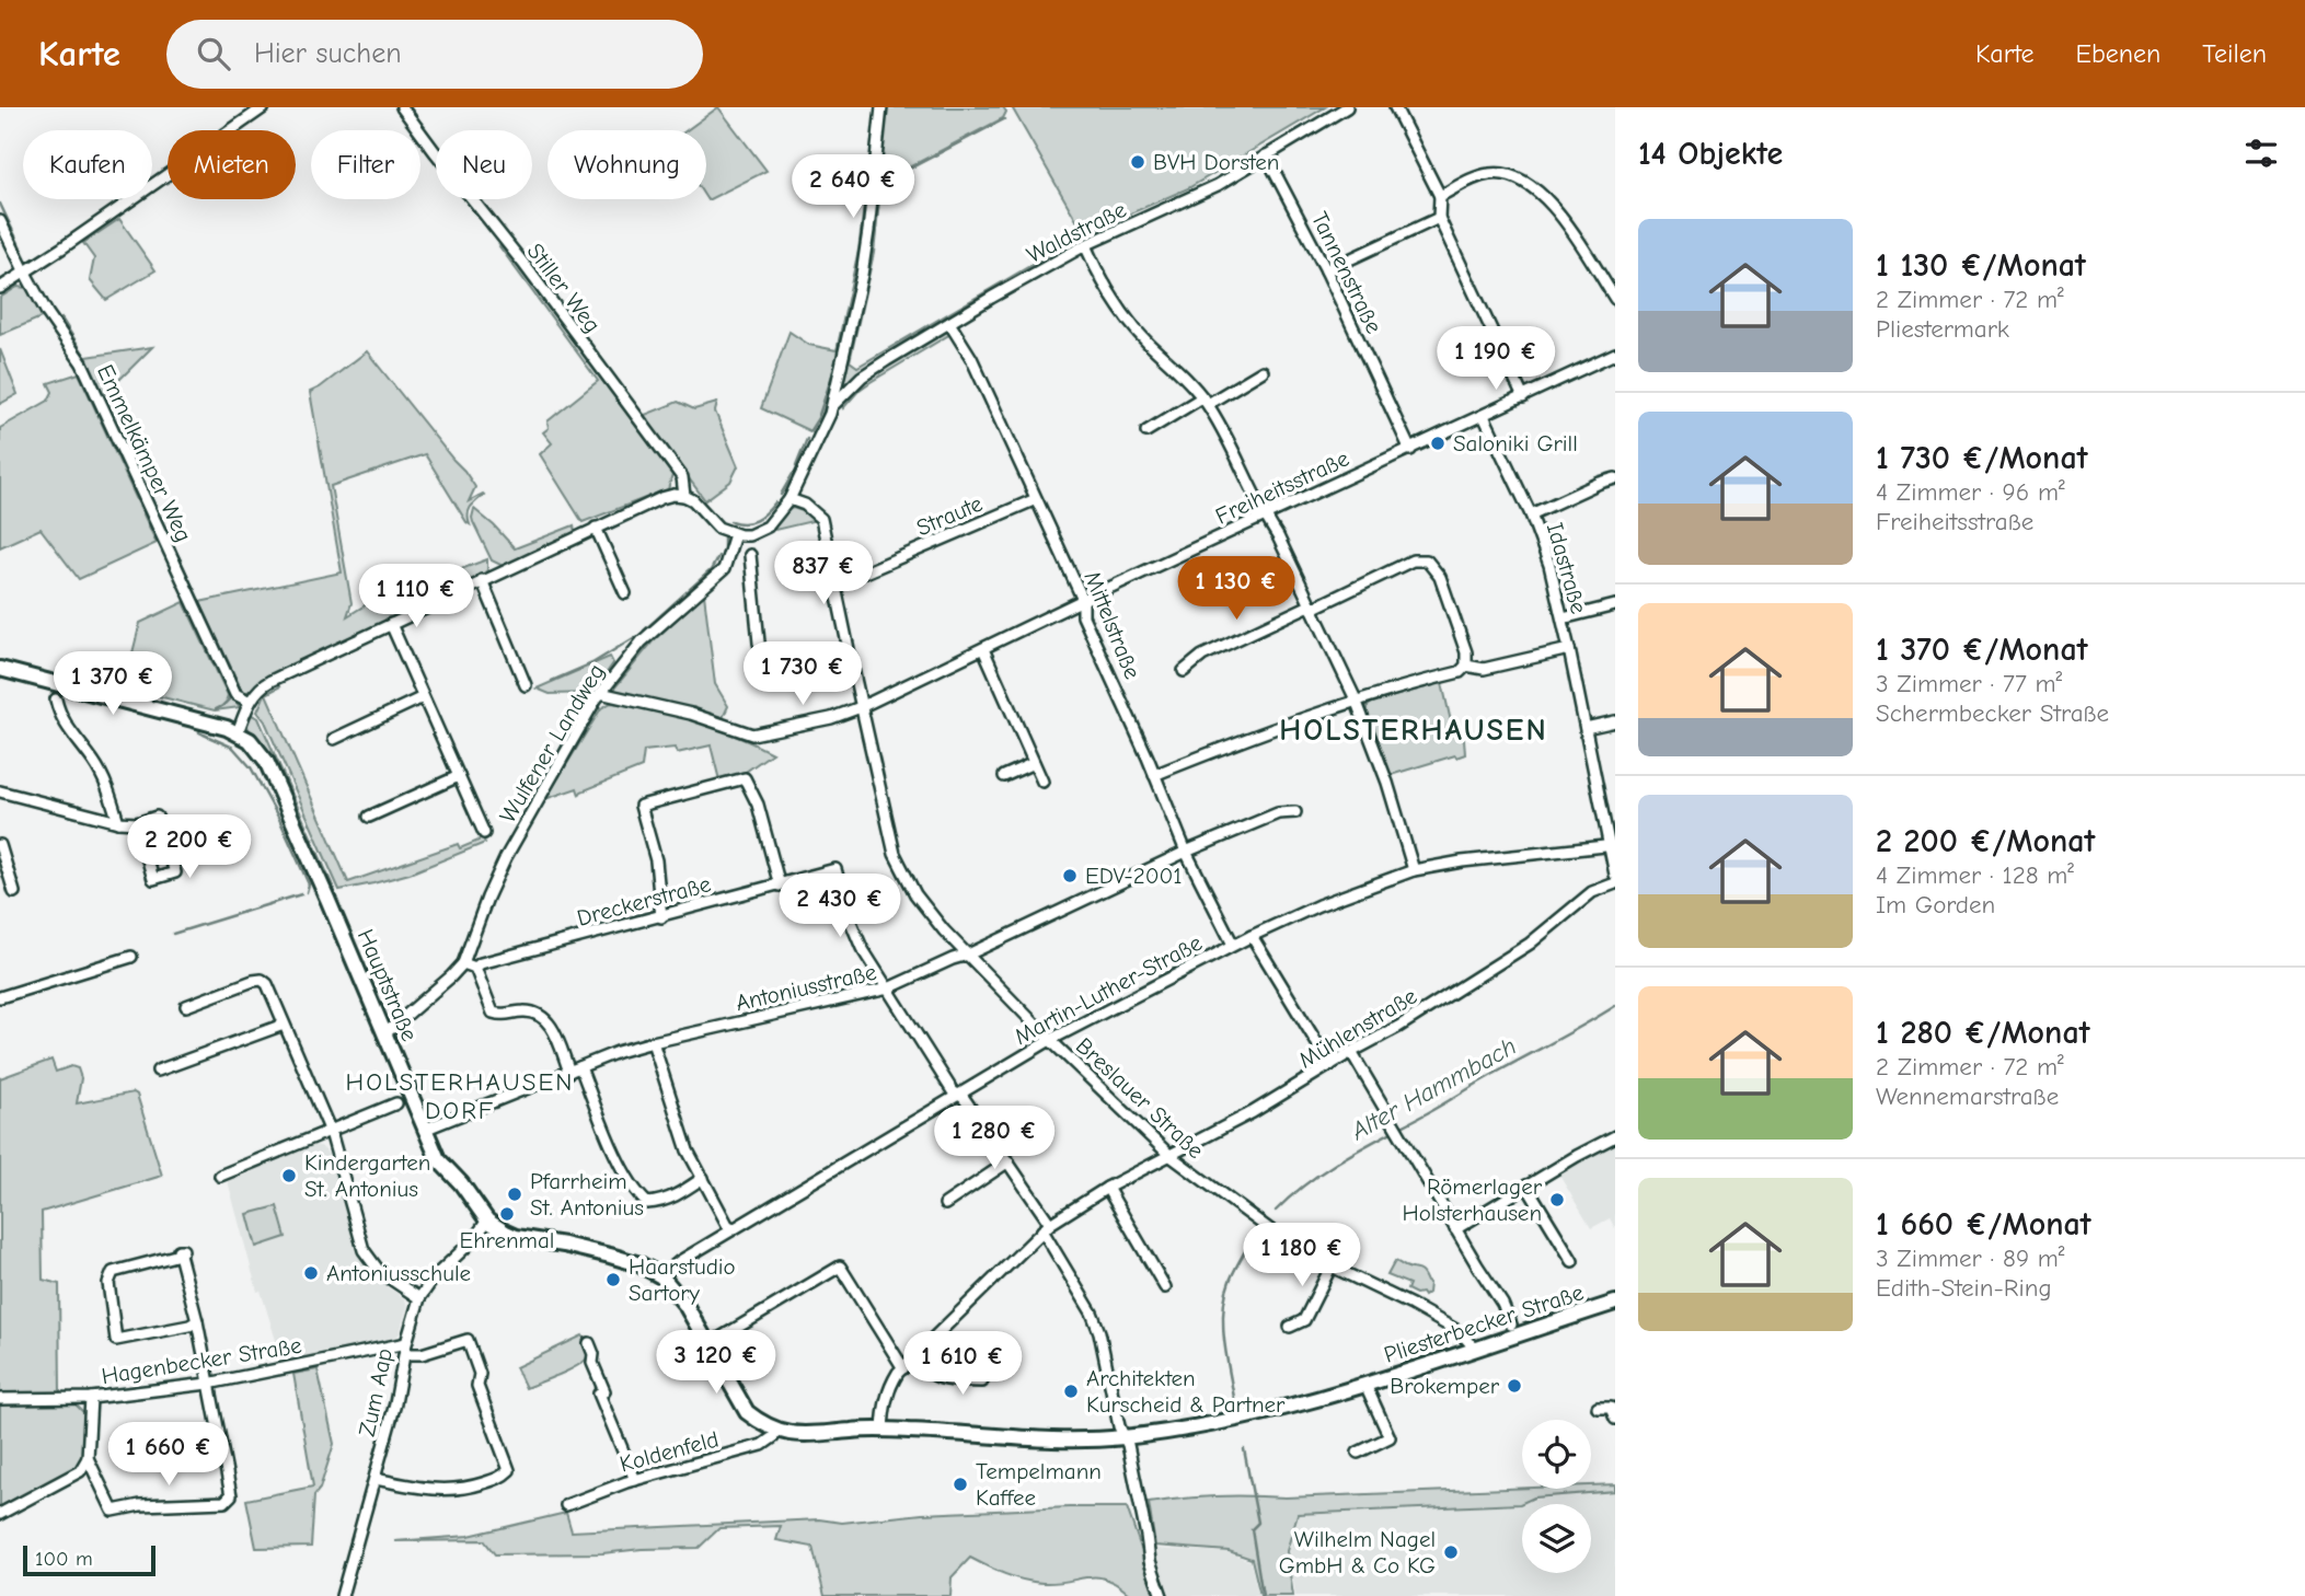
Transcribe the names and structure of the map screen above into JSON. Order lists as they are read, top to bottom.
{
  "streets": {
    "main road": ["Hauptstraße", "Pliesterbecker Straße"],
    "street": [
      "Waldstraße",
      "Tannenstraße",
      "Stiller Weg",
      "Emmelkämper Weg",
      "Freiheitsstraße",
      "Straute",
      "Idastraße",
      "Mittelstraße",
      "Wulfener Landweg",
      "Dreckerstraße",
      "Antoniusstraße",
      "Martin-Luther-Straße",
      "Mühlenstraße",
      "Breslauer Straße",
      "Hagenbecker Straße",
      "Zum Aap",
      "Koldenfeld"
    ]
  },
  "crossings": [
    ["Waldstraße", "Tannenstraße"],
    ["Waldstraße", "Mittelstraße"],
    ["Tannenstraße", "Freiheitsstraße"],
    ["Freiheitsstraße", "Idastraße"],
    ["Freiheitsstraße", "Mittelstraße"],
    ["Freiheitsstraße", "Wulfener Landweg"],
    ["Freiheitsstraße", "Breslauer Straße"],
    ["Straute", "Mittelstraße"],
    ["Straute", "Breslauer Straße"],
    ["Idastraße", "Martin-Luther-Straße"],
    ["Mittelstraße", "Antoniusstraße"],
    ["Mittelstraße", "Martin-Luther-Straße"],
    ["Wulfener Landweg", "Hauptstraße"],
    ["Dreckerstraße", "Antoniusstraße"],
    ["Hauptstraße", "Antoniusstraße"],
    ["Hauptstraße", "Martin-Luther-Straße"],
    ["Hauptstraße", "Pliesterbecker Straße"],
    ["Hauptstraße", "Zum Aap"],
    ["Hauptstraße", "Koldenfeld"],
    ["Antoniusstraße", "Breslauer Straße"],
    ["Martin-Luther-Straße", "Breslauer Straße"],
    ["Mühlenstraße", "Breslauer Straße"],
    ["Mühlenstraße", "Pliesterbecker Straße"],
    ["Breslauer Straße", "Pliesterbecker Straße"],
    ["Hagenbecker Straße", "Zum Aap"]
  ],
  "districts": ["HOLSTERHAUSEN", "HOLSTERHAUSEN DORF"],
  "water": ["Alter Hammbach"],
  "places": [
    "BVH Dorsten",
    "Saloniki Grill",
    "EDV-2001",
    "Kindergarten St. Antonius",
    "Pfarrheim St. Antonius",
    "Römerlager Holsterhausen",
    "Ehrenmal",
    "Antoniusschule",
    "Haarstudio Sartory",
    "Brokemper",
    "Architekten Kurscheid & Partner",
    "Tempelmann Kaffee",
    "Wilhelm Nagel GmbH & Co KG"
  ],
  "scale_bar": "100 m",
  "page": {
    "header": "Karte",
    "search": "Hier suchen",
    "nav": ["Karte", "Ebenen", "Teilen"],
    "heading": "14 Objekte",
    "chip": [
      "Kaufen",
      "Mieten",
      "Filter",
      "Neu",
      "Wohnung"
    ],
    "price": [
      "2 640 €",
      "1 190 €",
      "837 €",
      "1 130 €",
      "1 110 €",
      "1 730 €",
      "1 370 €",
      "2 200 €",
      "2 430 €",
      "1 280 €",
      "1 180 €",
      "3 120 €",
      "1 610 €",
      "1 660 €"
    ],
    "list": [
      {
        "name": "1 130 €/Monat",
        "note": "2 Zimmer · 72 m² · Pliestermark"
      },
      {
        "name": "1 730 €/Monat",
        "note": "4 Zimmer · 96 m² · Freiheitsstraße"
      },
      {
        "name": "1 370 €/Monat",
        "note": "3 Zimmer · 77 m² · Schermbecker Straße"
      },
      {
        "name": "2 200 €/Monat",
        "note": "4 Zimmer · 128 m² · Im Gorden"
      },
      {
        "name": "1 280 €/Monat",
        "note": "2 Zimmer · 72 m² · Wennemarstraße"
      },
      {
        "name": "1 660 €/Monat",
        "note": "3 Zimmer · 89 m² · Edith-Stein-Ring"
      }
    ],
    "scale": "100 m"
  }
}
